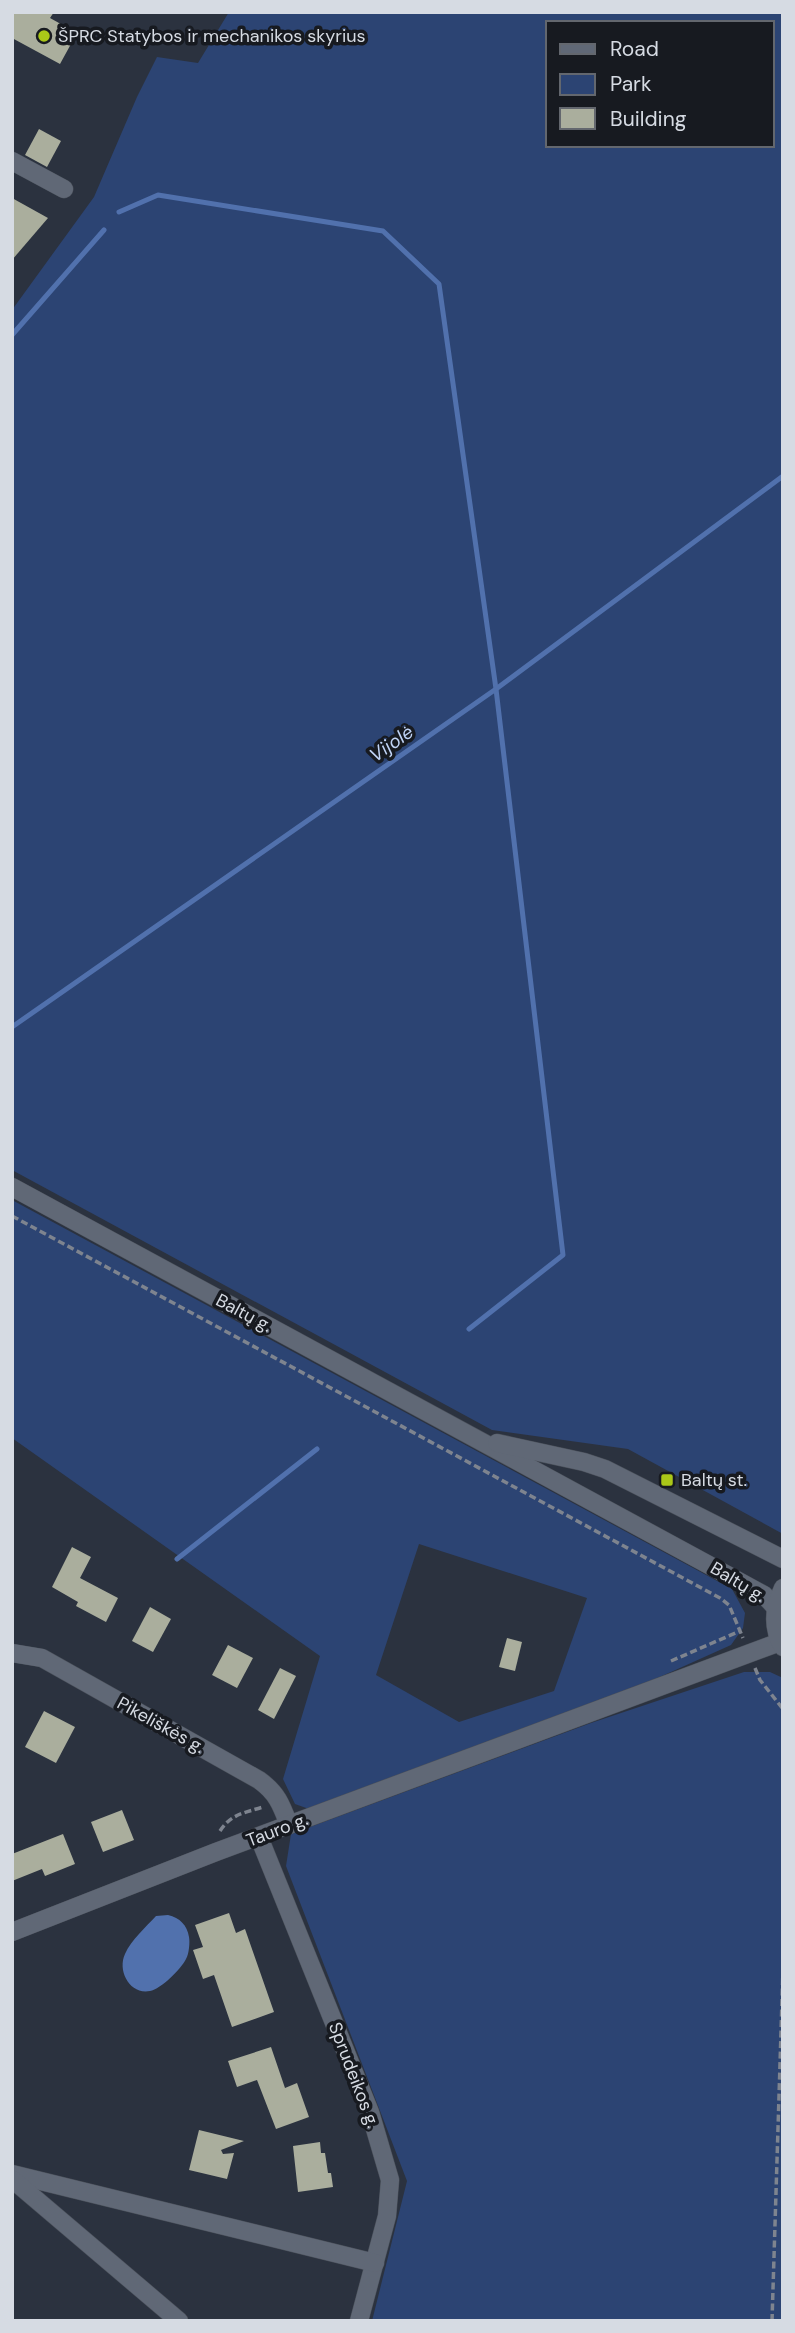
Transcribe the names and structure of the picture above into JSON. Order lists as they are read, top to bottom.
{
  "streets": {
    "street": [
      "Baltų g.",
      "Pikeliškės g.",
      "Tauro g.",
      "Sprudeikos g."
    ]
  },
  "crossings": [
    ["Pikeliškės g.", "Tauro g."],
    ["Tauro g.", "Sprudeikos g."]
  ],
  "water": ["Vijolė"],
  "places": {
    "other": ["ŠPRC Statybos ir mechanikos skyrius"],
    "transit": ["Baltų st."]
  },
  "legend": ["Road", "Park", "Building"]
}
